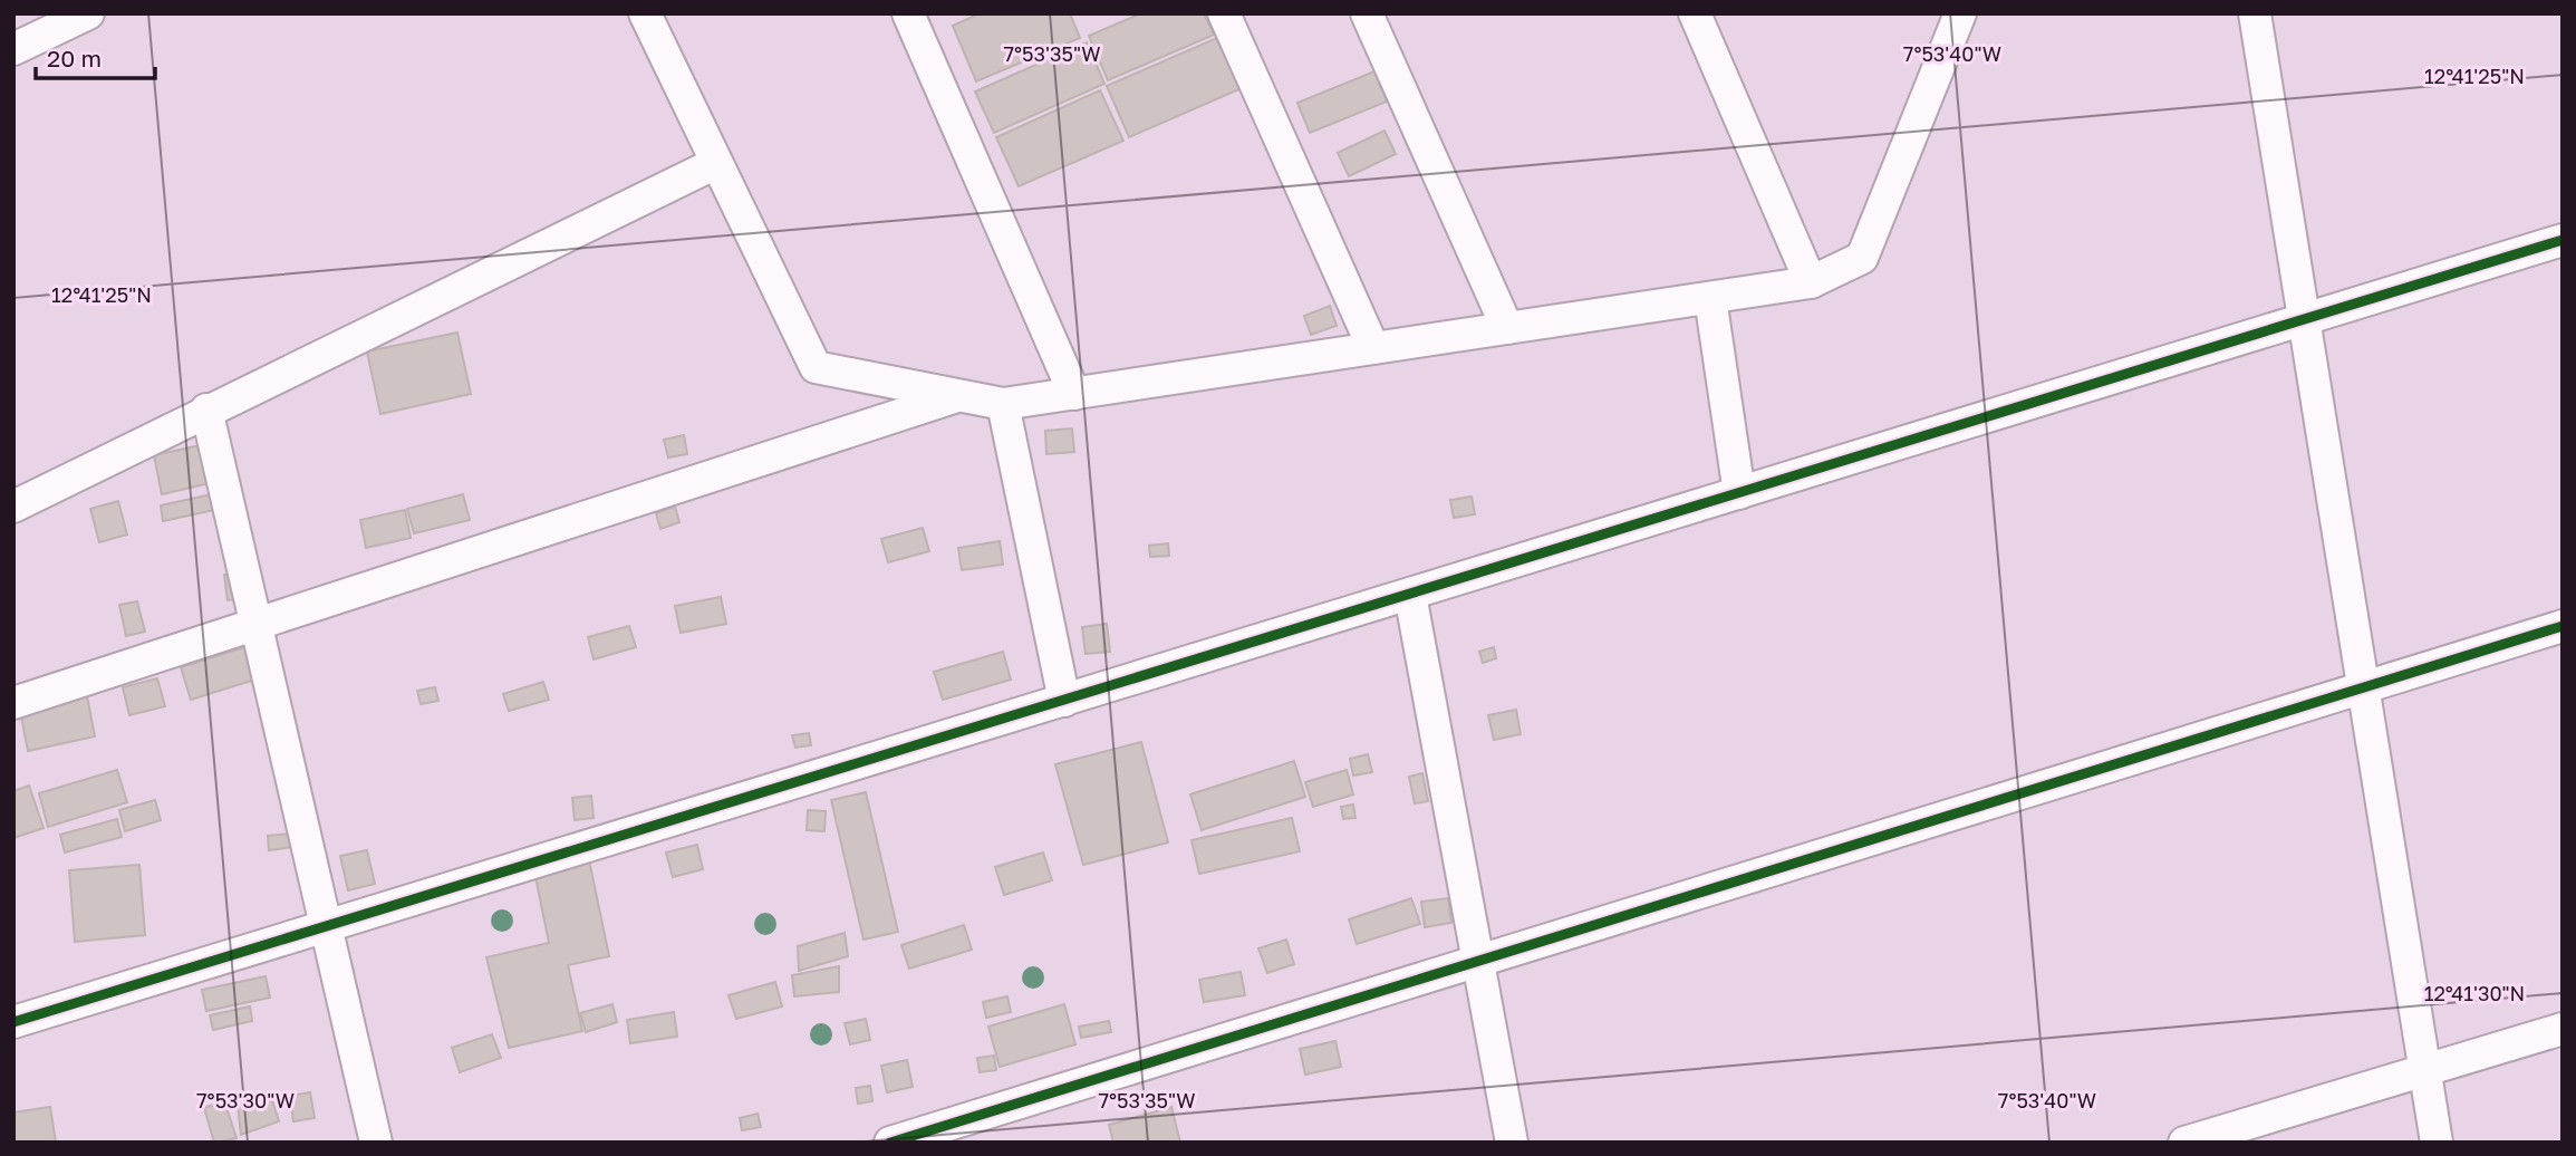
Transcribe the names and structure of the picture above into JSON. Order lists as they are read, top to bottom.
{
  "scale_bar": "20 m",
  "coordinates": [
    "7°53'35\"W",
    "7°53'40\"W",
    "12°41'25\"N",
    "12°41'30\"N",
    "7°53'30\"W"
  ]
}
